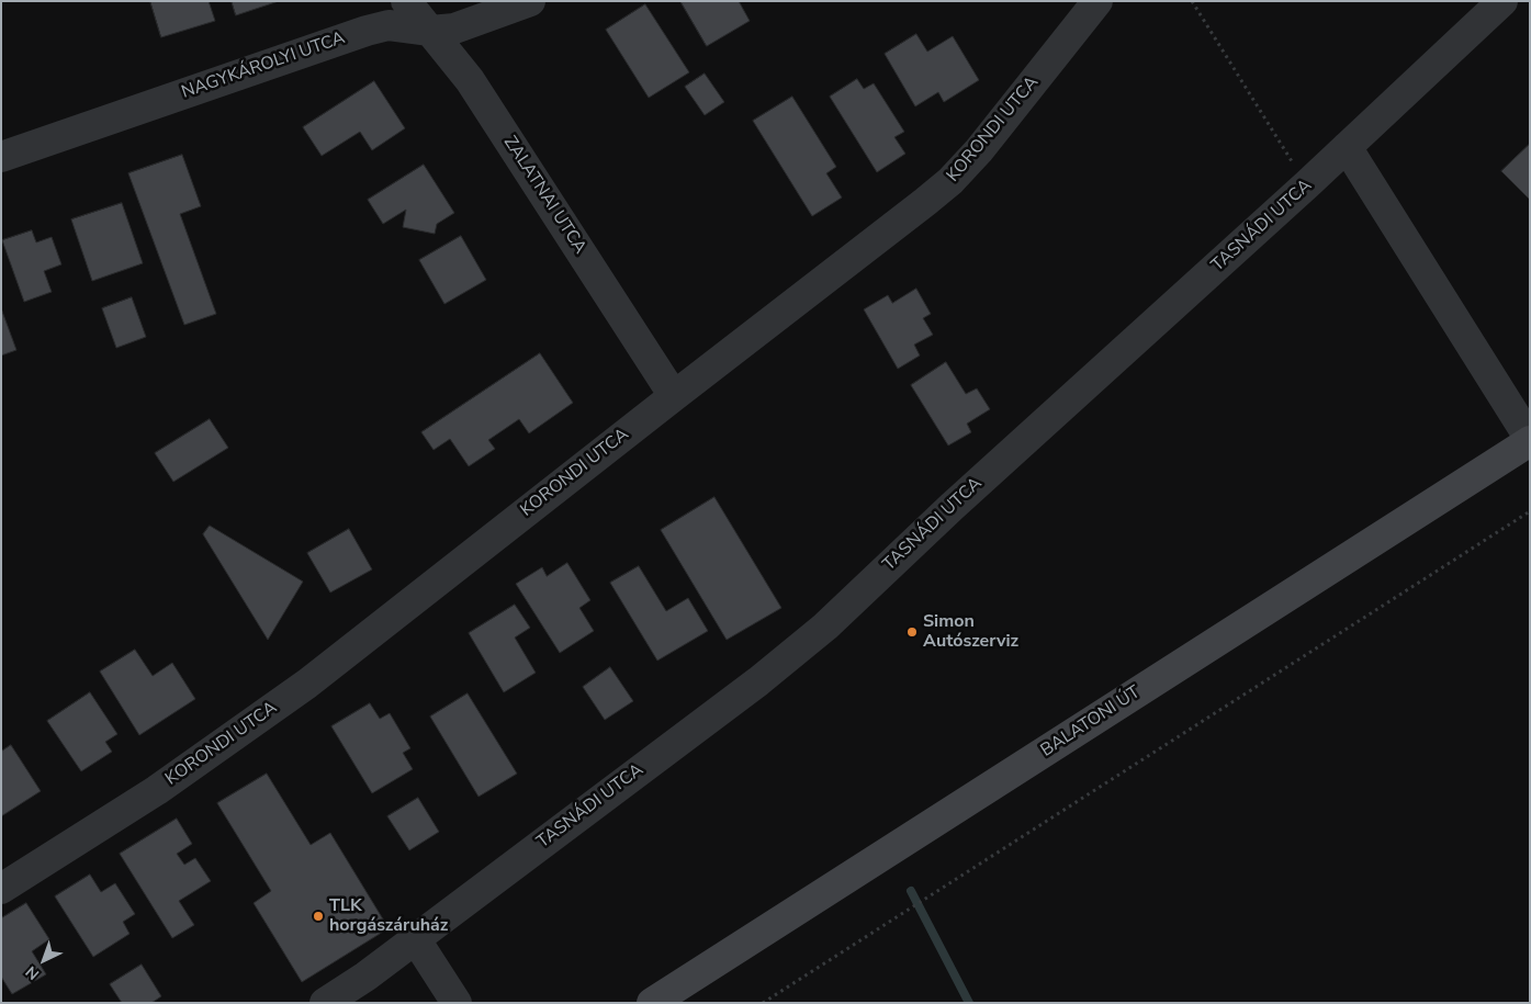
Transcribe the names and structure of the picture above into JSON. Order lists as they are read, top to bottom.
{
  "streets": {
    "main road": ["BALATONI ÚT"],
    "street": [
      "NAGYKÁROLYI UTCA",
      "KORONDI UTCA",
      "ZALATNAI UTCA",
      "TASNÁDI UTCA"
    ]
  },
  "crossings": [
    ["NAGYKÁROLYI UTCA", "ZALATNAI UTCA"],
    ["KORONDI UTCA", "ZALATNAI UTCA"]
  ],
  "places": ["Simon Autószerviz", "TLK horgászáruház"],
  "north": "bottom left"
}
